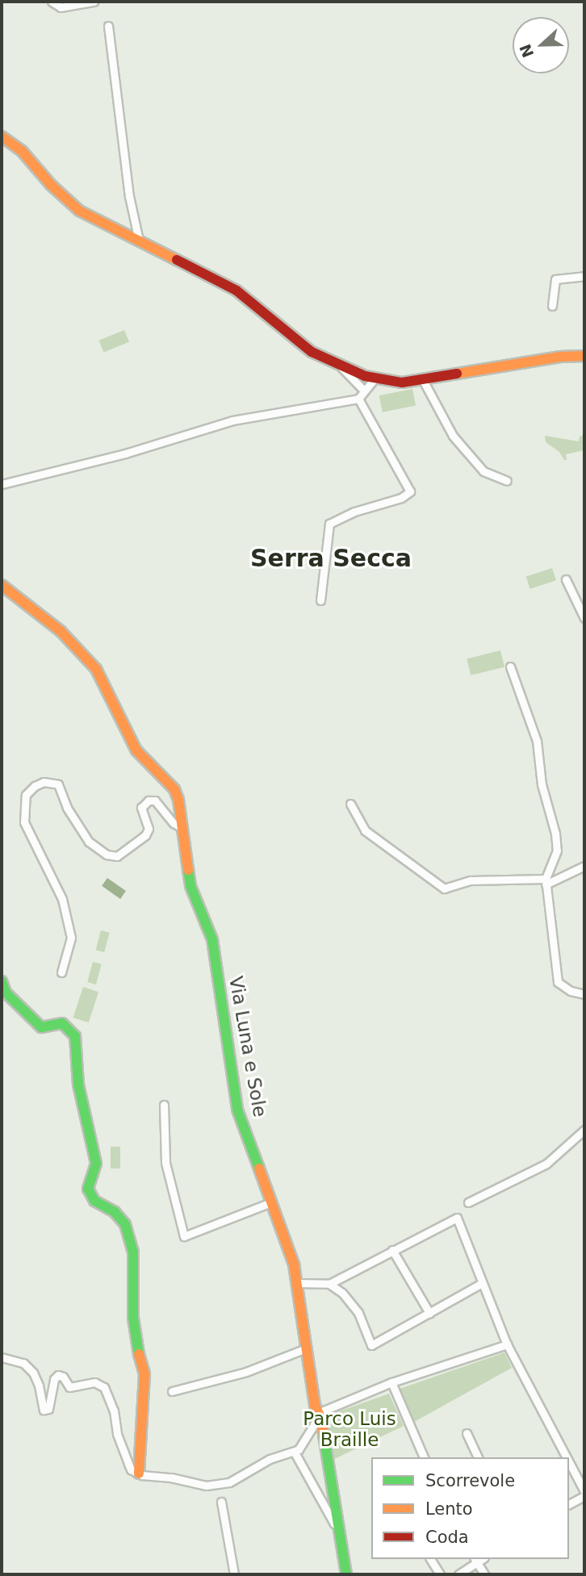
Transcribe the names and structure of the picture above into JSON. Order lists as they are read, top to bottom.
{
  "streets": {
    "street": ["Via Luna e Sole"]
  },
  "districts": ["Serra Secca"],
  "parks": ["Parco Luis Braille"],
  "legend": ["Scorrevole", "Lento", "Coda"],
  "north": "left"
}
